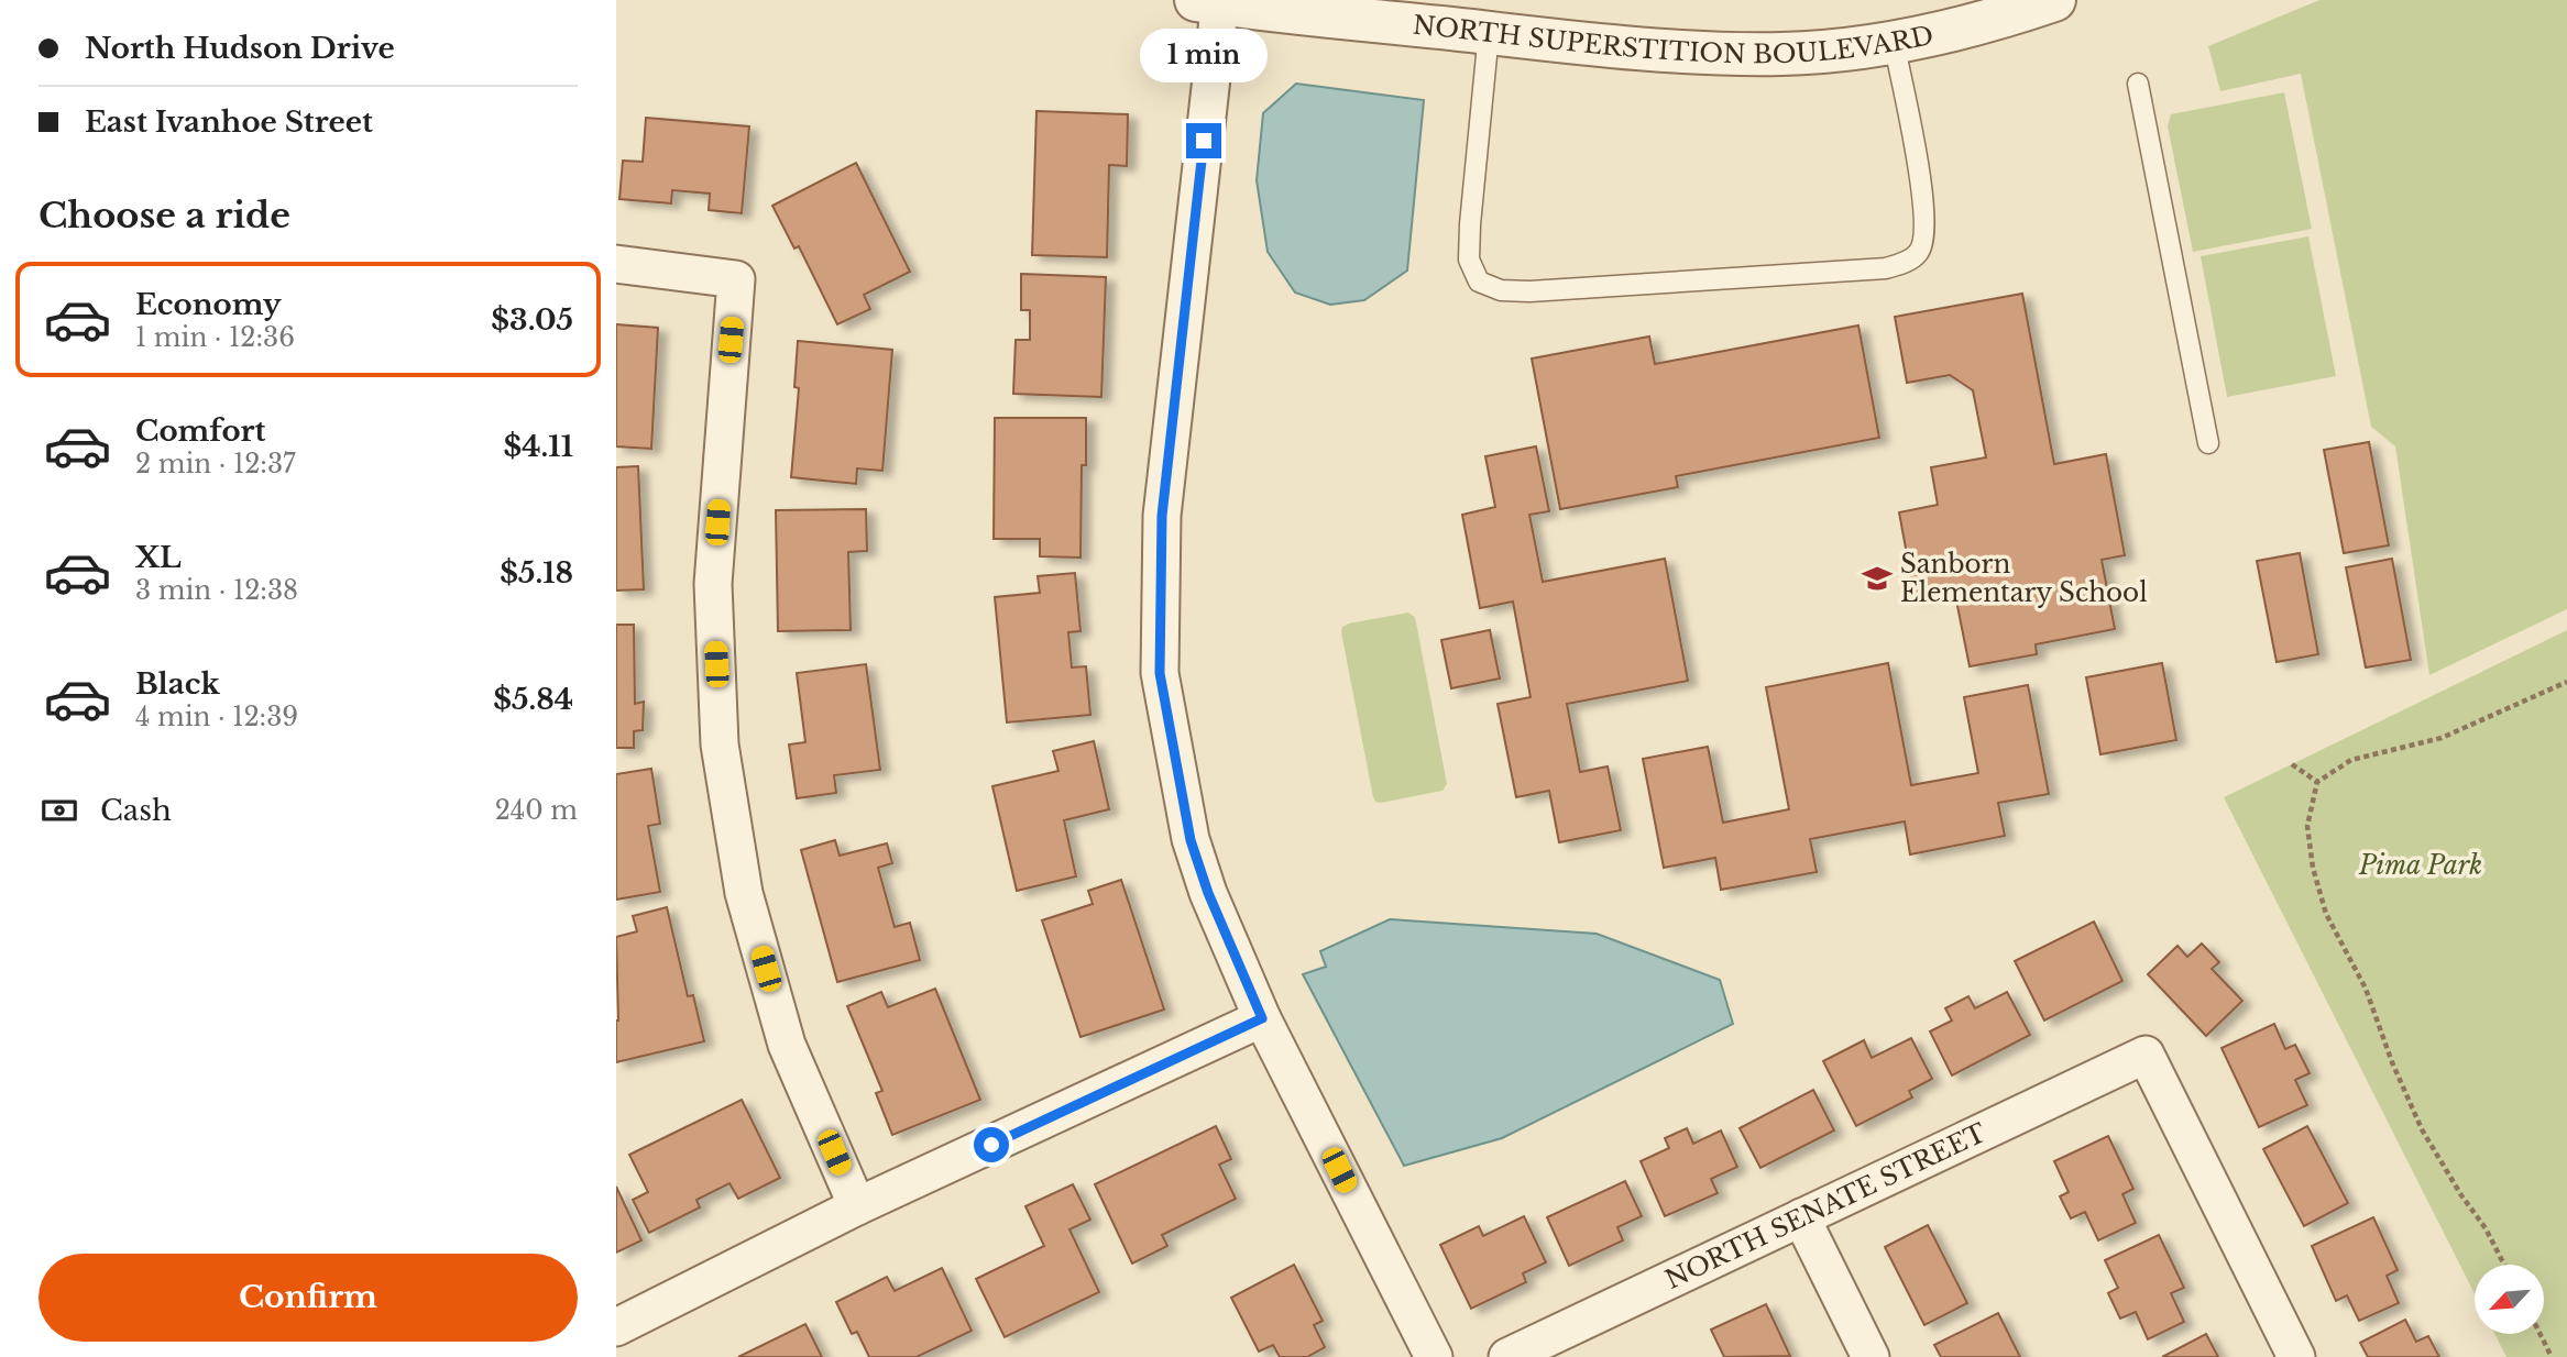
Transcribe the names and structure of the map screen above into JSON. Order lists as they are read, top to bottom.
{
  "streets": {
    "street": ["NORTH SUPERSTITION BOULEVARD", "NORTH SENATE STREET"]
  },
  "parks": ["Pima Park"],
  "places": {
    "school or university": ["Sanborn Elementary School"]
  },
  "north": "bottom left",
  "page": {
    "banner": ["North Hudson Drive", "East Ivanhoe Street"],
    "bubble": "1 min",
    "heading": "Choose a ride",
    "list": [
      {
        "name": "Economy",
        "note": "1 min · 12:36",
        "value": "$3.05"
      },
      {
        "name": "Comfort",
        "note": "2 min · 12:37",
        "value": "$4.11"
      },
      {
        "name": "XL",
        "note": "3 min · 12:38",
        "value": "$5.18"
      },
      {
        "name": "Black",
        "note": "4 min · 12:39",
        "value": "$5.84"
      }
    ],
    "pay": ["Cash", "240 m"],
    "buttons": "Confirm"
  }
}
